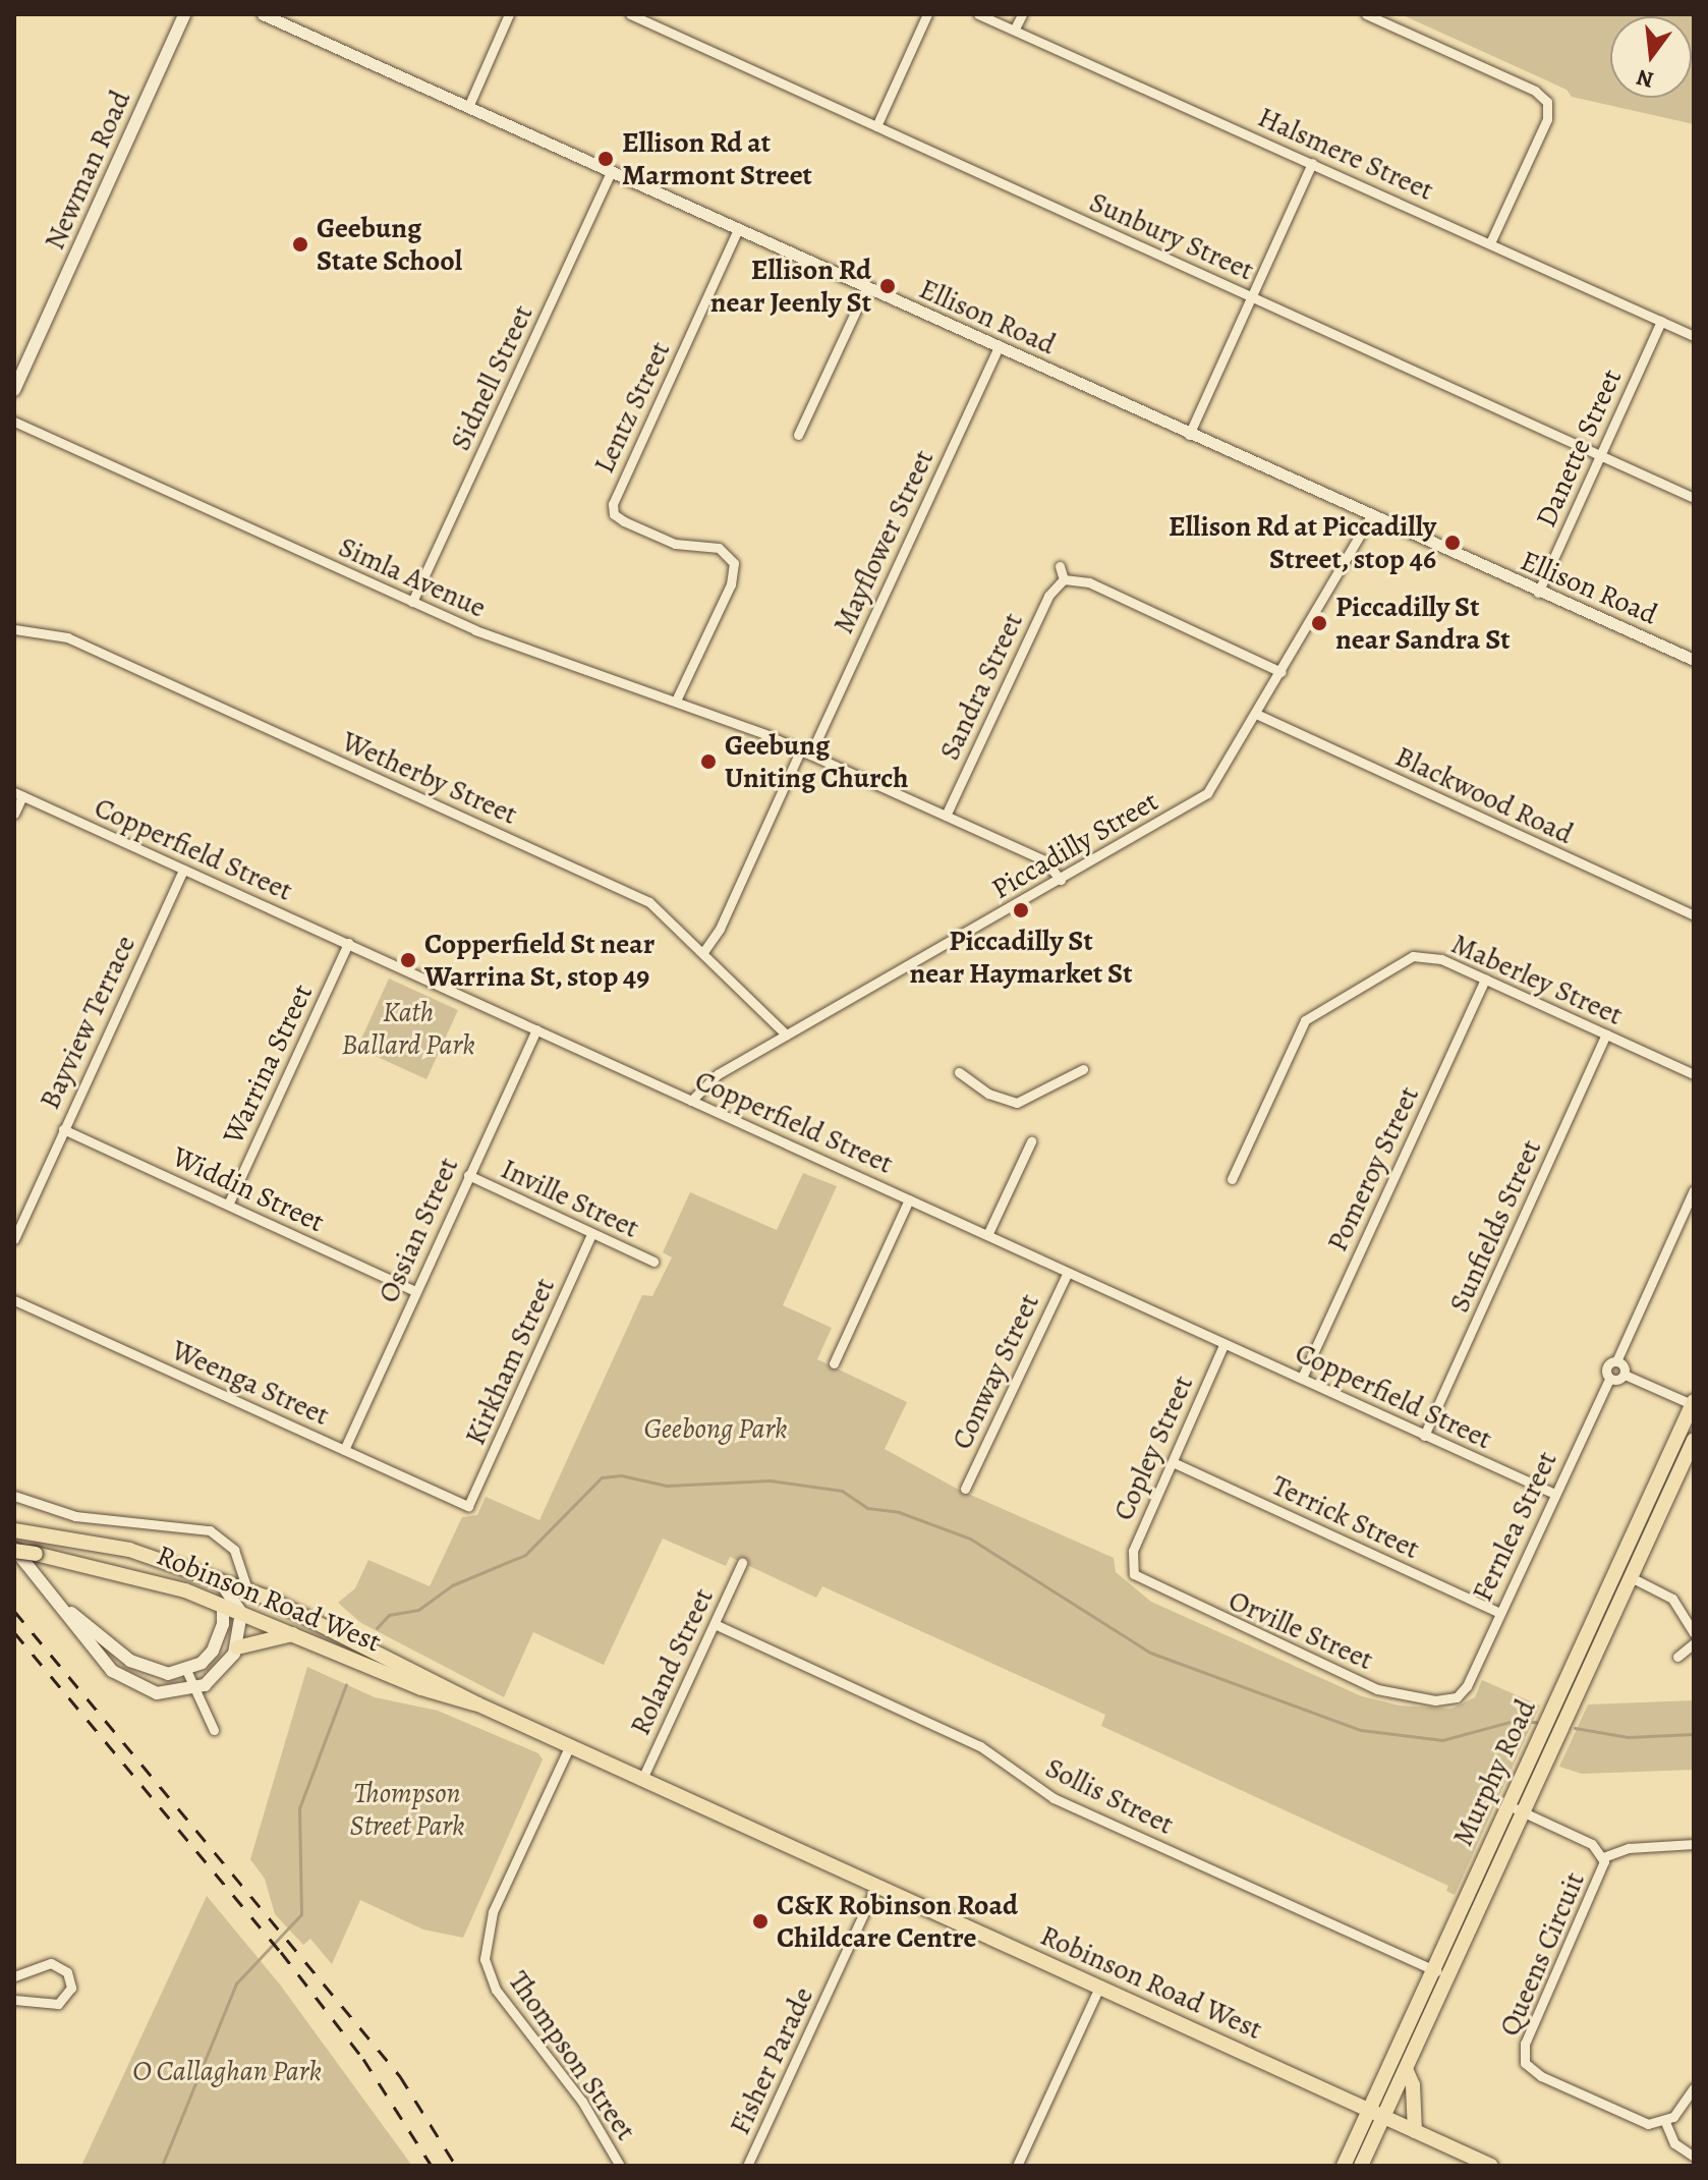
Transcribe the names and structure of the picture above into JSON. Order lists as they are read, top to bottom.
{
  "streets": {
    "main road": ["Newman Road", "Robinson Road West", "Murphy Road"],
    "street": [
      "Halsmere Street",
      "Sunbury Street",
      "Ellison Road",
      "Sidnell Street",
      "Lentz Street",
      "Danette Street",
      "Mayflower Street",
      "Simla Avenue",
      "Sandra Street",
      "Wetherby Street",
      "Blackwood Road",
      "Piccadilly Street",
      "Copperfield Street",
      "Maberley Street",
      "Bayview Terrace",
      "Warrina Street",
      "Pomeroy Street",
      "Widdin Street",
      "Inville Street",
      "Sunfields Street",
      "Ossian Street",
      "Kirkham Street",
      "Conway Street",
      "Weenga Street",
      "Copley Street",
      "Terrick Street",
      "Fernlea Street",
      "Orville Street",
      "Roland Street",
      "Sollis Street",
      "Queens Circuit",
      "Thompson Street",
      "Fisher Parade"
    ]
  },
  "crossings": [
    ["Halsmere Street", "Danette Street"],
    ["Sunbury Street", "Danette Street"],
    ["Ellison Road", "Sidnell Street"],
    ["Ellison Road", "Lentz Street"],
    ["Ellison Road", "Danette Street"],
    ["Ellison Road", "Mayflower Street"],
    ["Ellison Road", "Piccadilly Street"],
    ["Sidnell Street", "Simla Avenue"],
    ["Lentz Street", "Simla Avenue"],
    ["Mayflower Street", "Simla Avenue"],
    ["Mayflower Street", "Wetherby Street"],
    ["Simla Avenue", "Sandra Street"],
    ["Simla Avenue", "Piccadilly Street"],
    ["Wetherby Street", "Piccadilly Street"],
    ["Blackwood Road", "Piccadilly Street"],
    ["Piccadilly Street", "Copperfield Street"],
    ["Copperfield Street", "Bayview Terrace"],
    ["Copperfield Street", "Warrina Street"],
    ["Copperfield Street", "Pomeroy Street"],
    ["Copperfield Street", "Sunfields Street"],
    ["Copperfield Street", "Ossian Street"],
    ["Copperfield Street", "Conway Street"],
    ["Copperfield Street", "Copley Street"],
    ["Copperfield Street", "Fernlea Street"],
    ["Maberley Street", "Pomeroy Street"],
    ["Maberley Street", "Sunfields Street"],
    ["Bayview Terrace", "Widdin Street"],
    ["Warrina Street", "Widdin Street"],
    ["Widdin Street", "Ossian Street"],
    ["Inville Street", "Ossian Street"],
    ["Inville Street", "Kirkham Street"],
    ["Ossian Street", "Weenga Street"],
    ["Kirkham Street", "Weenga Street"],
    ["Copley Street", "Terrick Street"],
    ["Copley Street", "Orville Street"],
    ["Terrick Street", "Fernlea Street"],
    ["Fernlea Street", "Orville Street"],
    ["Robinson Road West", "Roland Street"],
    ["Robinson Road West", "Murphy Road"],
    ["Robinson Road West", "Thompson Street"],
    ["Robinson Road West", "Fisher Parade"],
    ["Roland Street", "Sollis Street"],
    ["Murphy Road", "Sollis Street"],
    ["Murphy Road", "Queens Circuit"]
  ],
  "parks": [
    "Kath Ballard Park",
    "Geebong Park",
    "Thompson Street Park",
    "O Callaghan Park"
  ],
  "places": [
    "Ellison Rd at Marmont Street",
    "Geebung State School",
    "Ellison Rd near Jeenly St",
    "Ellison Rd at Piccadilly Street, stop 46",
    "Piccadilly St near Sandra St",
    "Geebung Uniting Church",
    "Piccadilly St near Haymarket St",
    "Copperfield St near Warrina St, stop 49",
    "C&K Robinson Road Childcare Centre"
  ],
  "north": "bottom"
}
